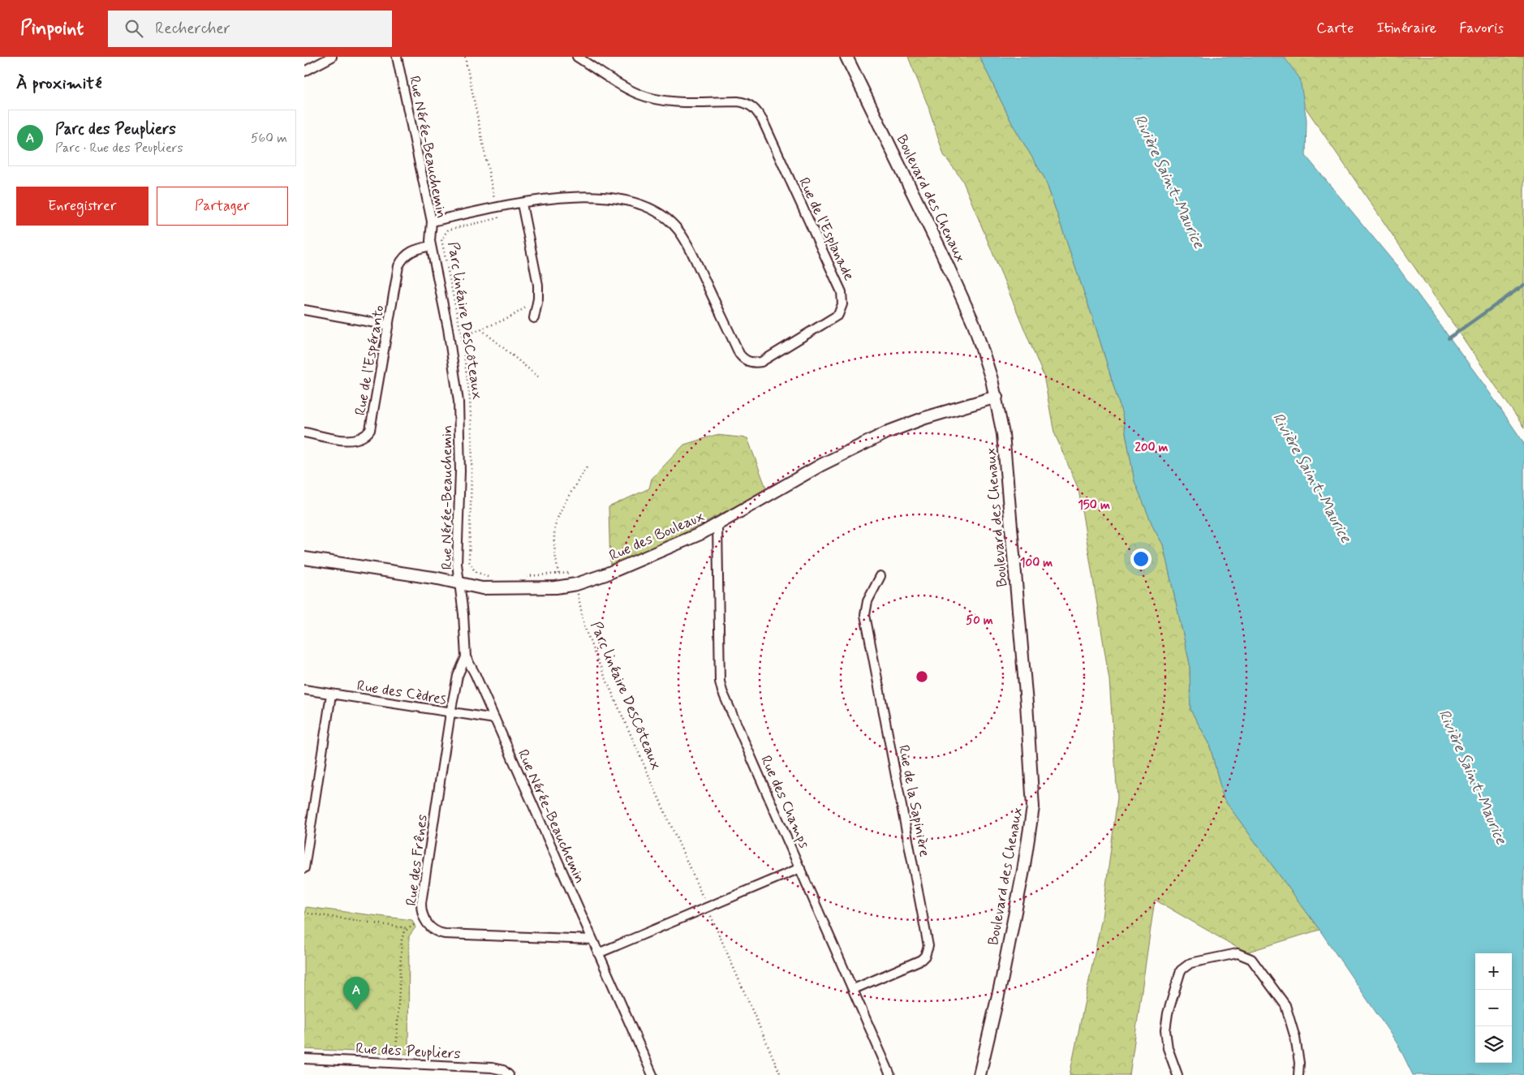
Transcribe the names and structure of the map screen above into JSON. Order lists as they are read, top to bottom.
{
  "streets": {
    "street": [
      "Rue Nérée-Beauchemin",
      "Boulevard des Chenaux",
      "Rue de l'Esplanade",
      "Rue de l'Espéranto",
      "Rue des Bouleaux",
      "Rue des Cèdres",
      "Rue de la Sapinière",
      "Rue des Champs",
      "Rue des Frênes",
      "Rue des Peupliers"
    ],
    "path": ["Parc linéaire DesCôteaux"]
  },
  "crossings": [
    ["Rue Nérée-Beauchemin", "Rue de l'Esplanade"],
    ["Rue Nérée-Beauchemin", "Rue de l'Espéranto"],
    ["Rue Nérée-Beauchemin", "Rue des Bouleaux"],
    ["Rue Nérée-Beauchemin", "Rue des Cèdres"],
    ["Rue Nérée-Beauchemin", "Rue des Frênes"],
    ["Boulevard des Chenaux", "Rue des Bouleaux"],
    ["Rue de l'Esplanade", "Parc linéaire DesCôteaux"],
    ["Parc linéaire DesCôteaux", "Rue des Bouleaux"],
    ["Rue des Bouleaux", "Rue des Champs"],
    ["Rue des Cèdres", "Rue des Frênes"],
    ["Rue de la Sapinière", "Rue des Champs"]
  ],
  "water": ["Rivière Saint-Maurice"],
  "page": {
    "header": "Pinpoint",
    "search": "Rechercher",
    "nav": ["Carte", "Itinéraire", "Favoris"],
    "heading": "À proximité",
    "list": [
      {
        "mark": "A",
        "name": "Parc des Peupliers",
        "note": "Parc · Rue des Peupliers",
        "value": "560 m"
      }
    ],
    "buttons": ["Enregistrer", "Partager"],
    "map_buttons": ["+", "−"],
    "pins": "A"
  },
  "rings": [
    "200 m",
    "150 m",
    "100 m",
    "50 m"
  ]
}
